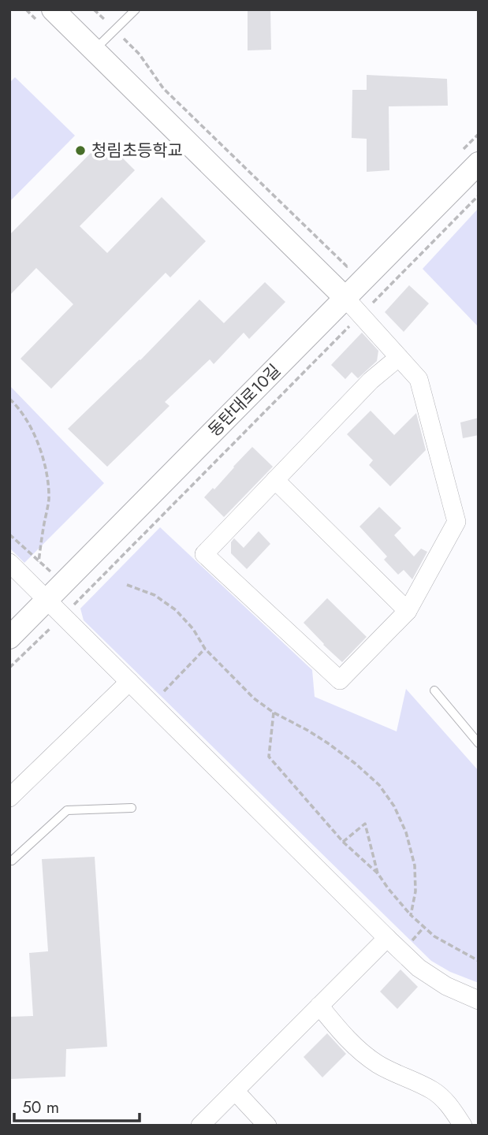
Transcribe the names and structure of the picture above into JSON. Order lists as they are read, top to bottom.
{
  "streets": {
    "street": ["동탄대로10길"]
  },
  "places": ["청림초등학교"],
  "scale_bar": "50 m"
}
